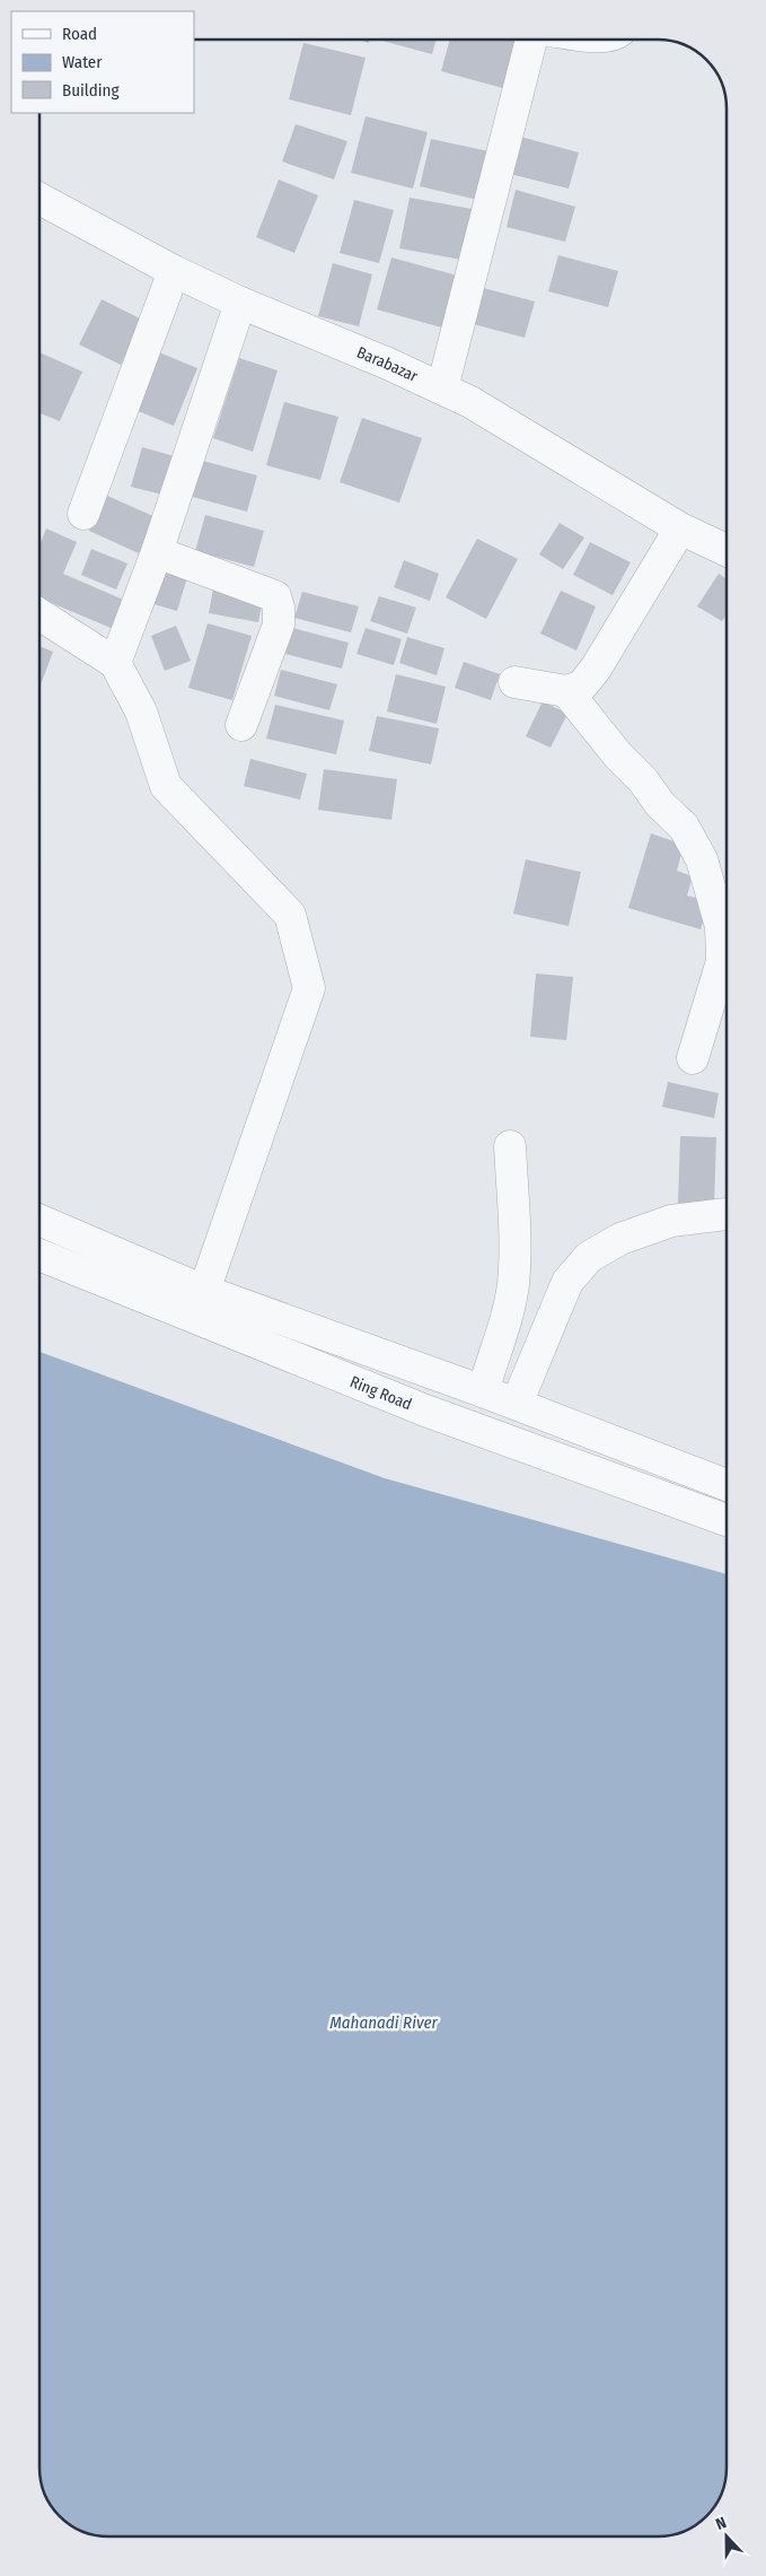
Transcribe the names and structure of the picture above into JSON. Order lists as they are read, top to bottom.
{
  "streets": {
    "street": ["Barabazar", "Ring Road"]
  },
  "water": ["Mahanadi River"],
  "legend": ["Road", "Water", "Building"],
  "north": "top"
}
